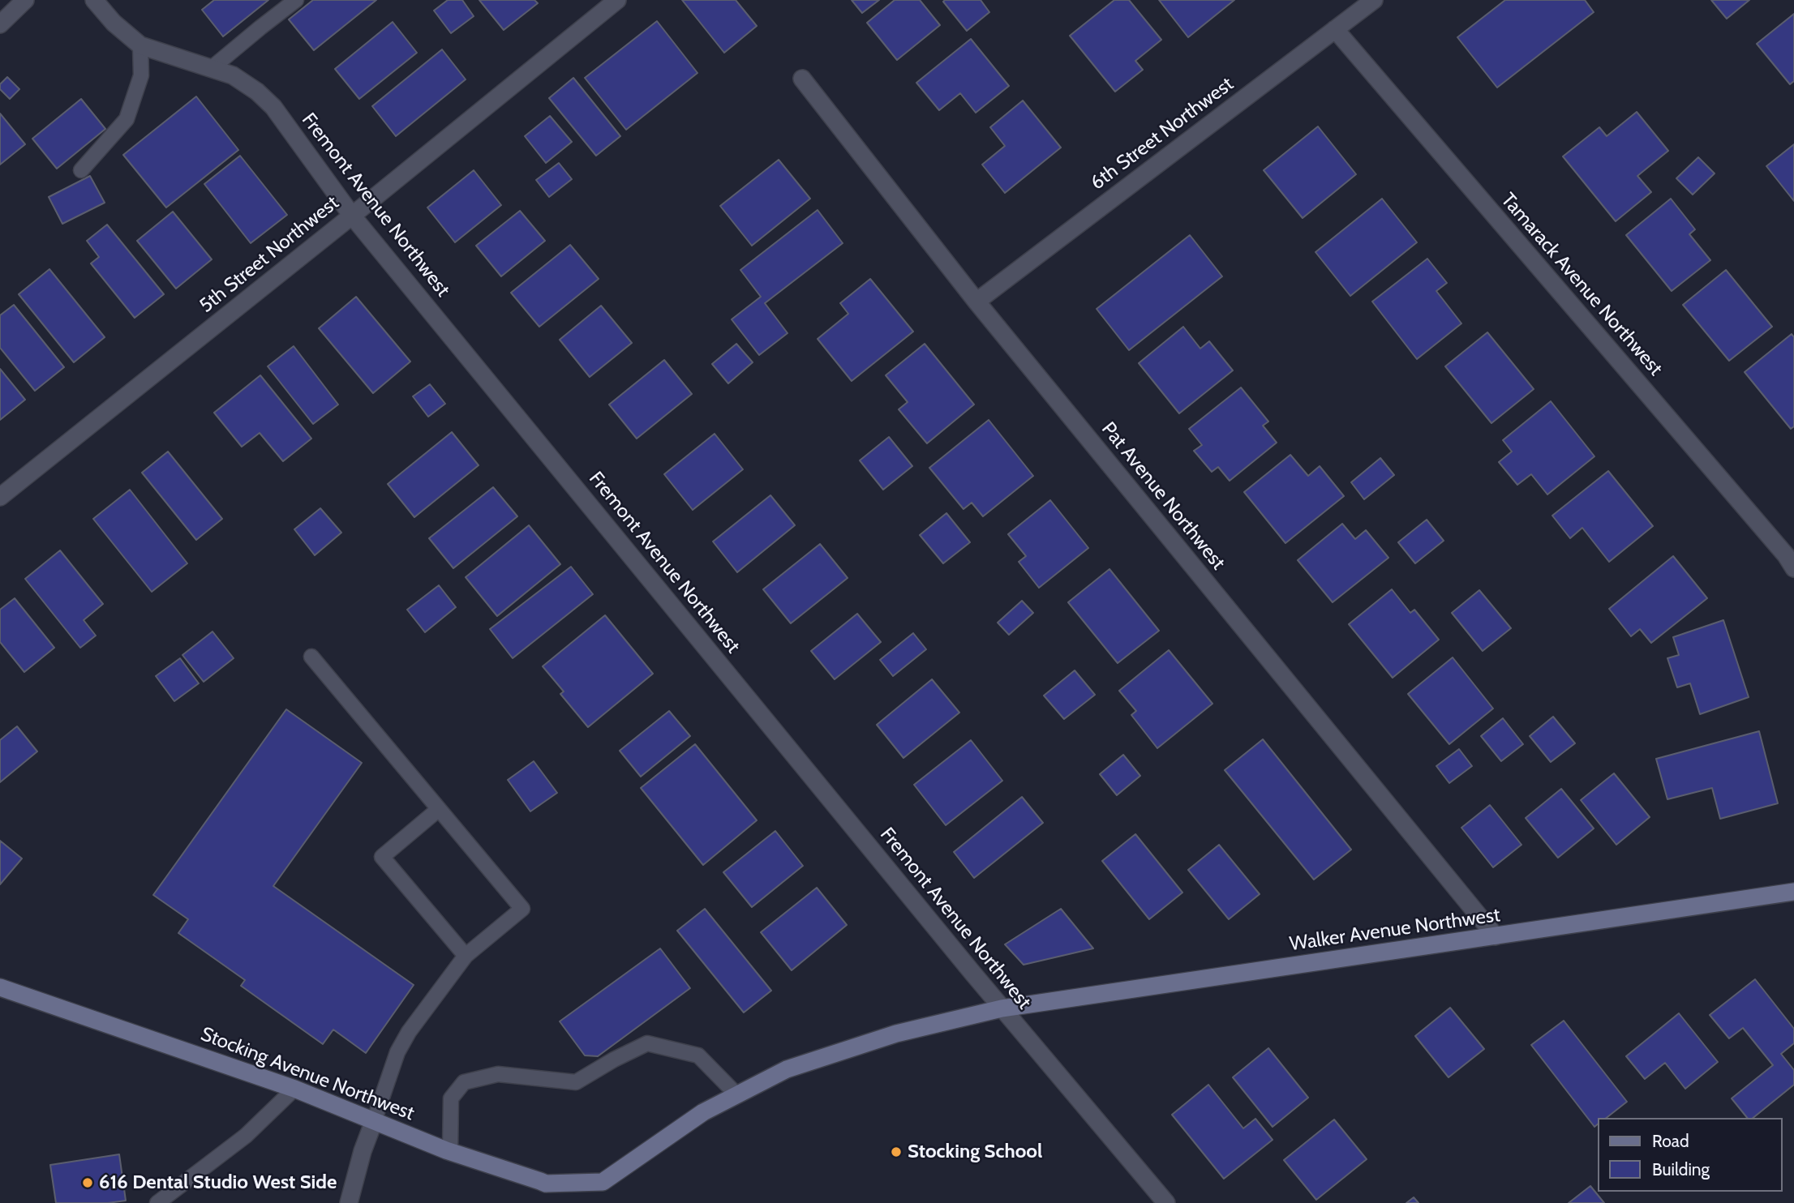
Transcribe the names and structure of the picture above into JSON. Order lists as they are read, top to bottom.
{
  "streets": {
    "main road": ["Walker Avenue Northwest", "Stocking Avenue Northwest"],
    "street": [
      "6th Street Northwest",
      "Fremont Avenue Northwest",
      "5th Street Northwest",
      "Tamarack Avenue Northwest",
      "Pat Avenue Northwest"
    ]
  },
  "crossings": [
    ["6th Street Northwest", "Tamarack Avenue Northwest"],
    ["6th Street Northwest", "Pat Avenue Northwest"],
    ["Fremont Avenue Northwest", "5th Street Northwest"],
    ["Fremont Avenue Northwest", "Walker Avenue Northwest"],
    ["Pat Avenue Northwest", "Walker Avenue Northwest"],
    ["Walker Avenue Northwest", "Stocking Avenue Northwest"]
  ],
  "places": ["Stocking School", "616 Dental Studio West Side"],
  "legend": ["Road", "Building"]
}
